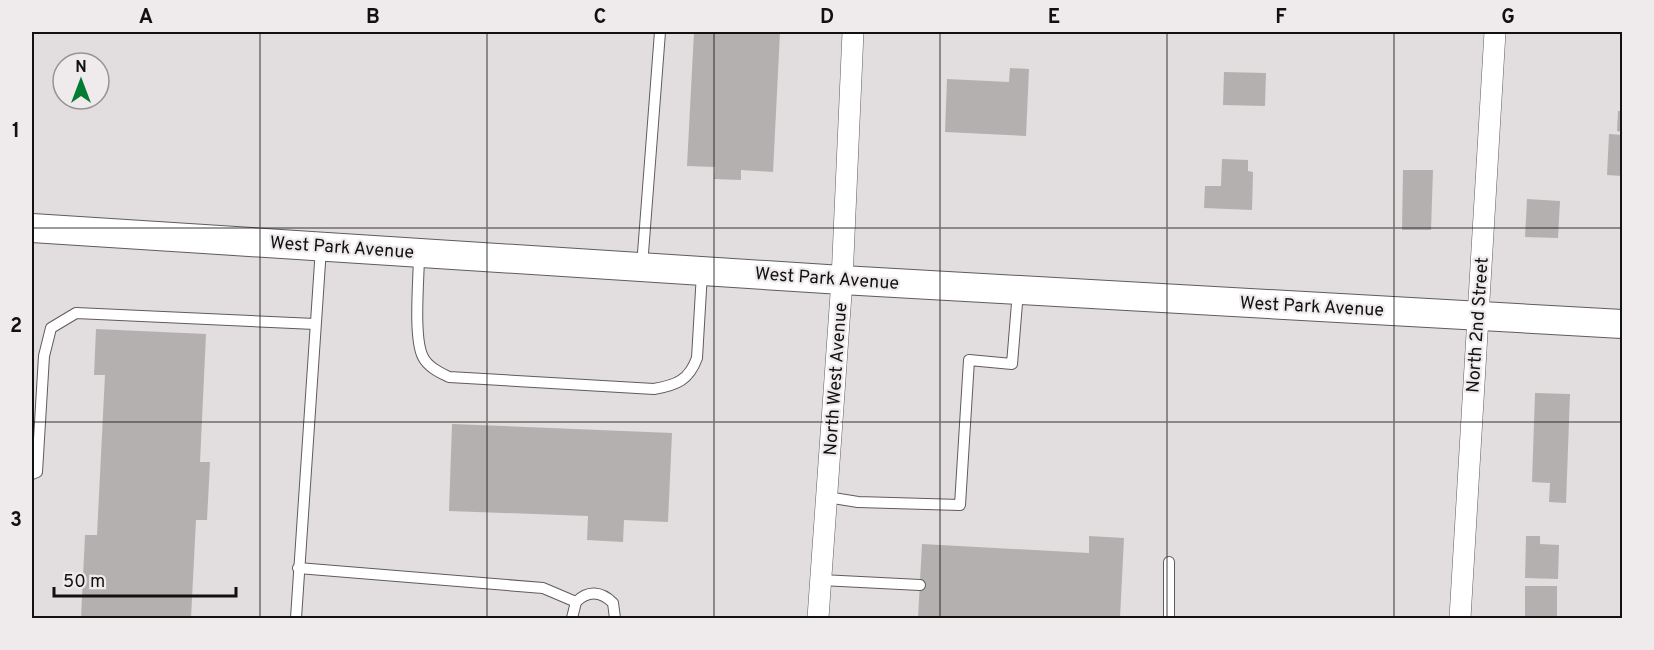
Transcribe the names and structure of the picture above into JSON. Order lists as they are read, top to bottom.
{
  "streets": {
    "main road": ["West Park Avenue"],
    "street": ["North 2nd Street", "North West Avenue"]
  },
  "crossings": [
    ["West Park Avenue", "North 2nd Street"],
    ["West Park Avenue", "North West Avenue"]
  ],
  "scale_bar": "50 m",
  "north": "top",
  "grid": {
    "columns": [
      "A",
      "B",
      "C",
      "D",
      "E",
      "F",
      "G"
    ],
    "rows": ["1", "2", "3"]
  }
}
